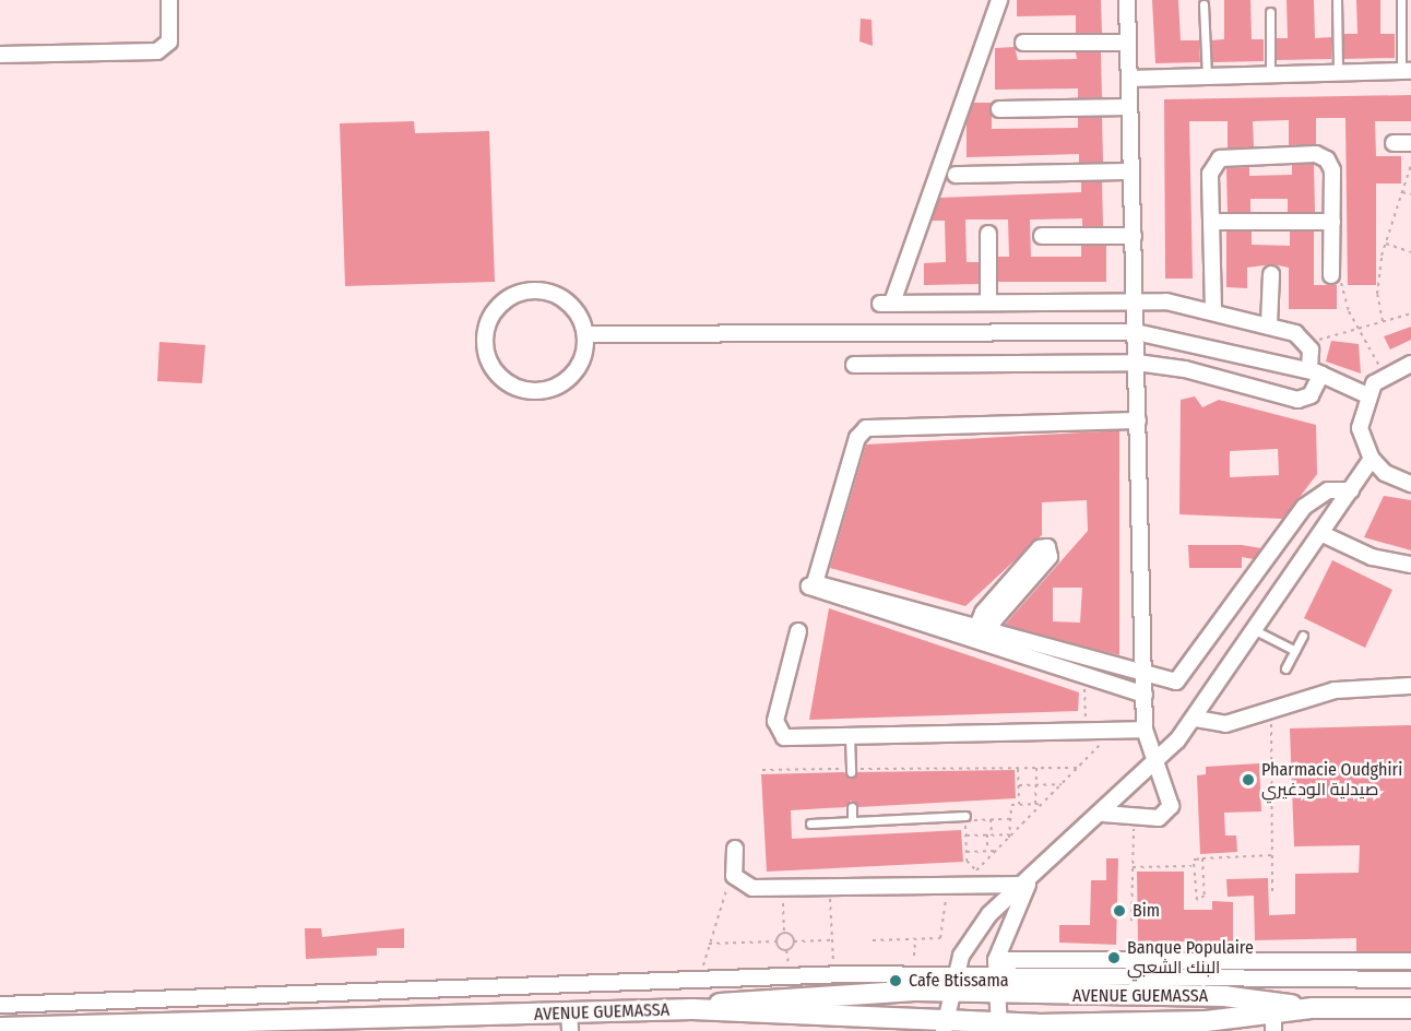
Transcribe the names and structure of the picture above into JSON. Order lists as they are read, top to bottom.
{
  "streets": {
    "main road": ["AVENUE GUEMASSA"]
  },
  "places": [
    "Pharmacie Oudghiri صيدلية الودغيري",
    "Bim",
    "Banque Populaire البنك الشعبي",
    "Cafe Btissama"
  ]
}
